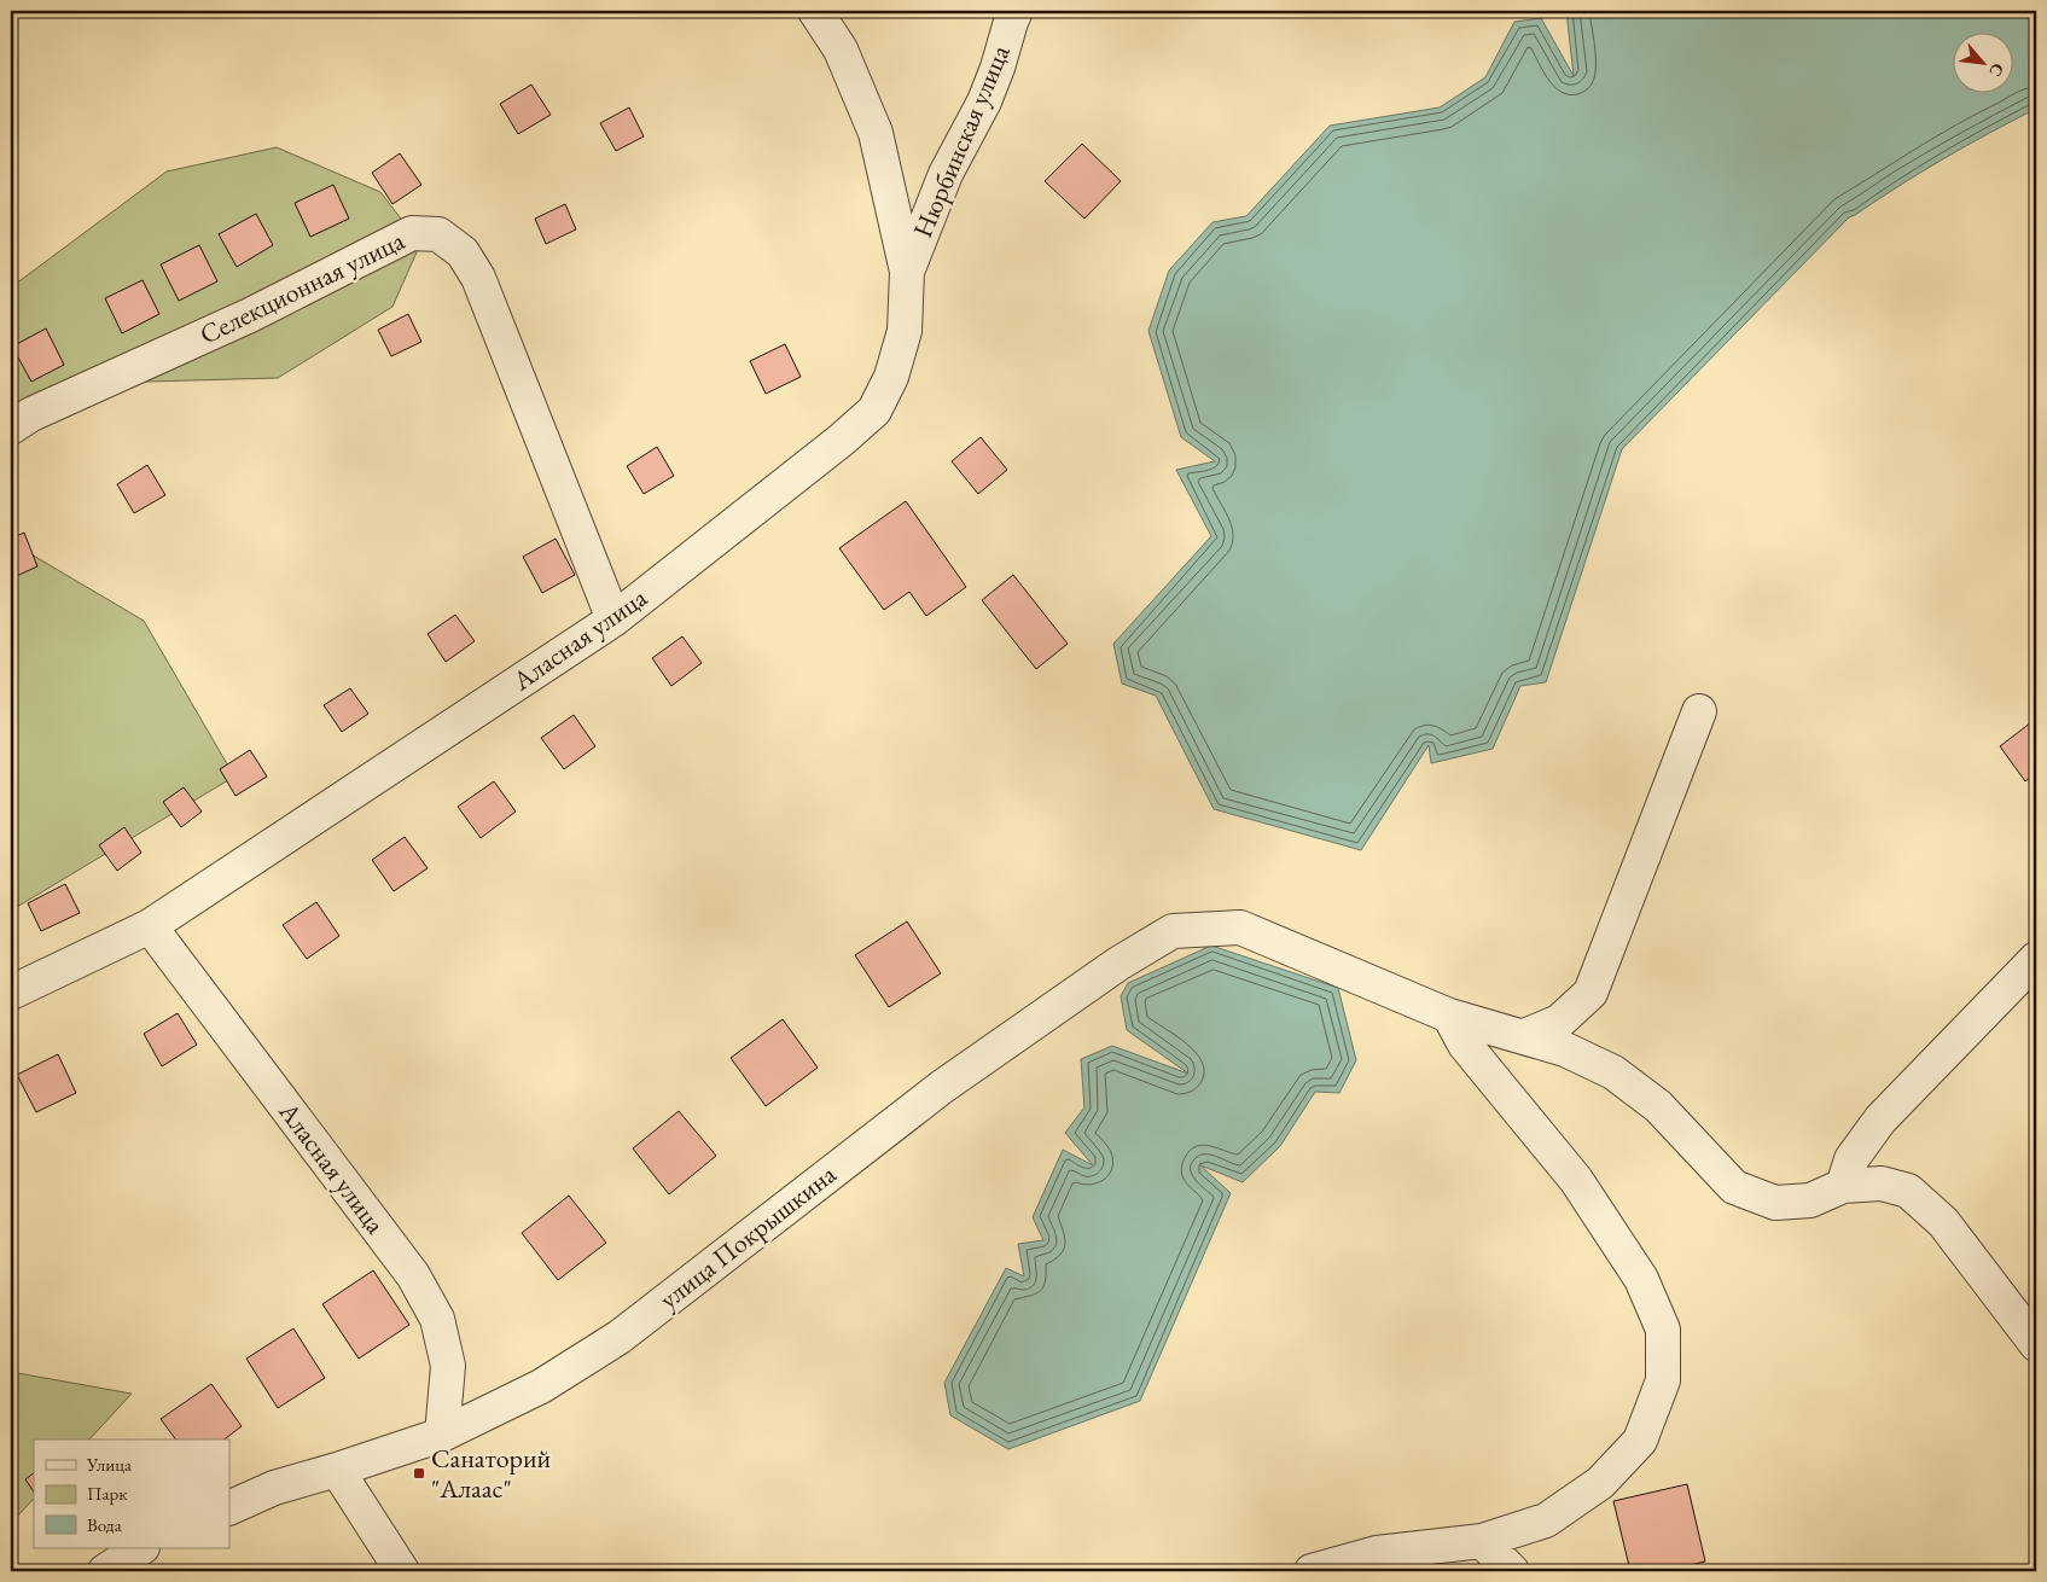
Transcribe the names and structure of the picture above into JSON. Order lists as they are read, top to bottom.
{
  "streets": {
    "street": [
      "Нюрбинская улица",
      "Селекционная улица",
      "Аласная улица",
      "улица Покрышкина"
    ]
  },
  "crossings": [
    ["Нюрбинская улица", "Аласная улица"],
    ["Селекционная улица", "Аласная улица"],
    ["Аласная улица", "улица Покрышкина"]
  ],
  "places": {
    "transit": ["Санаторий \"Алаас\""]
  },
  "legend": ["Улица", "Парк", "Вода"],
  "north": "bottom right"
}
